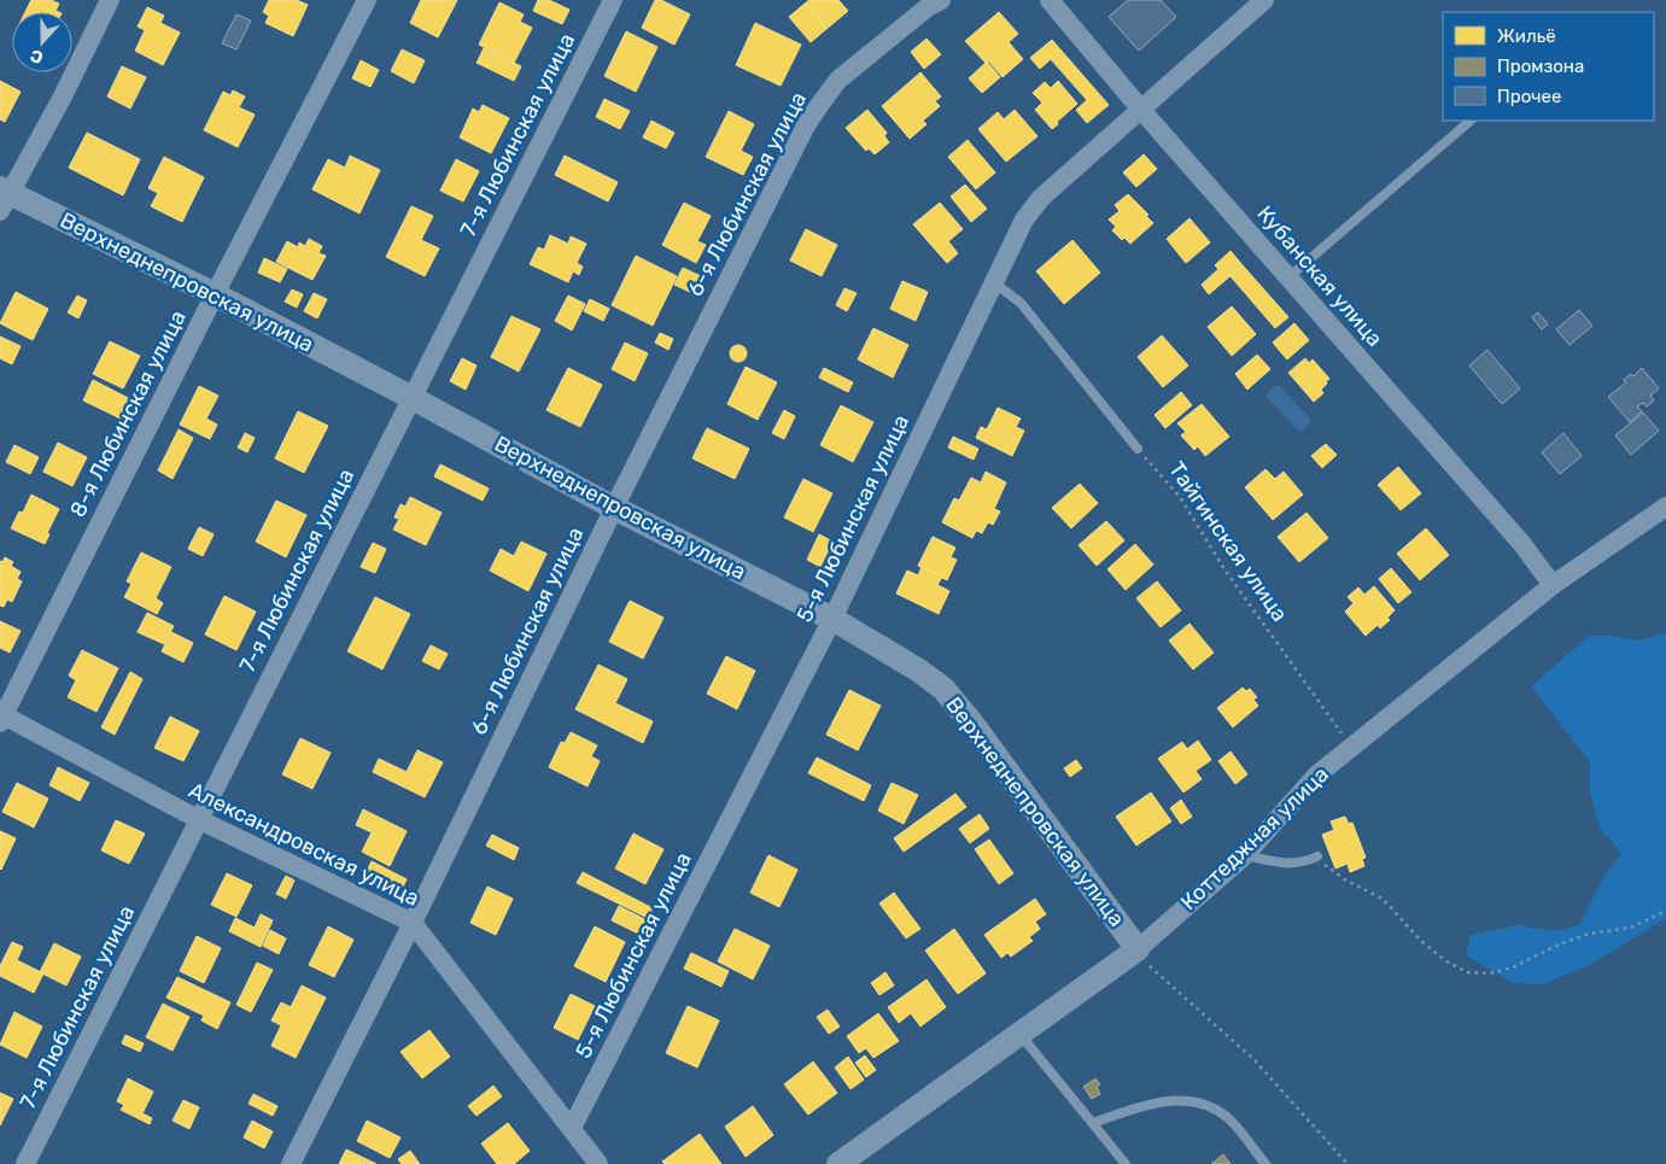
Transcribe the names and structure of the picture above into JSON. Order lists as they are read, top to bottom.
{
  "streets": {
    "street": [
      "7-я Любинская улица",
      "6-я Любинская улица",
      "Кубанская улица",
      "Верхнеднепровская улица",
      "8-я Любинская улица",
      "5-я Любинская улица",
      "Коттеджная улица",
      "Александровская улица"
    ],
    "path": ["Тайгинская улица"]
  },
  "crossings": [
    ["7-я Любинская улица", "Верхнеднепровская улица"],
    ["7-я Любинская улица", "Александровская улица"],
    ["6-я Любинская улица", "Верхнеднепровская улица"],
    ["6-я Любинская улица", "Александровская улица"],
    ["Кубанская улица", "5-я Любинская улица"],
    ["Кубанская улица", "Коттеджная улица"],
    ["Верхнеднепровская улица", "8-я Любинская улица"],
    ["Верхнеднепровская улица", "5-я Любинская улица"],
    ["Верхнеднепровская улица", "Коттеджная улица"],
    ["8-я Любинская улица", "Александровская улица"],
    ["5-я Любинская улица", "Александровская улица"],
    ["Тайгинская улица", "Коттеджная улица"]
  ],
  "legend": ["Жильё", "Промзона", "Прочее"],
  "north": "bottom"
}
